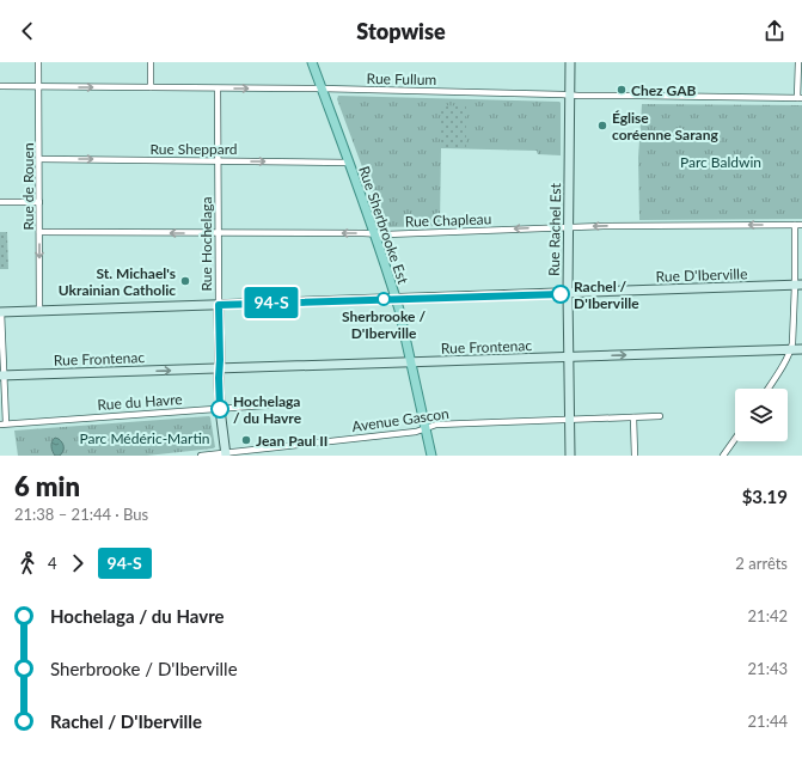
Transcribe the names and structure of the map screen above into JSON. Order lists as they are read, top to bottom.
{
  "streets": {
    "main road": [
      "Rue Sherbrooke Est",
      "Rue Rachel Est",
      "Rue Hochelaga",
      "Rue D'Iberville",
      "Rue Frontenac"
    ],
    "street": [
      "Rue Fullum",
      "Rue Sheppard",
      "Rue de Rouen",
      "Rue Chapleau",
      "Rue du Havre",
      "Avenue Gascon"
    ]
  },
  "crossings": [
    ["Rue Fullum", "Rue de Rouen"],
    ["Rue Fullum", "Rue Sherbrooke Est"],
    ["Rue Fullum", "Rue Rachel Est"],
    ["Rue Fullum", "Rue Hochelaga"],
    ["Rue Sheppard", "Rue de Rouen"],
    ["Rue Sheppard", "Rue Sherbrooke Est"],
    ["Rue Sheppard", "Rue Hochelaga"],
    ["Rue de Rouen", "Rue Chapleau"],
    ["Rue de Rouen", "Rue D'Iberville"],
    ["Rue Chapleau", "Rue Sherbrooke Est"],
    ["Rue Chapleau", "Rue Rachel Est"],
    ["Rue Chapleau", "Rue Hochelaga"],
    ["Rue Sherbrooke Est", "Rue D'Iberville"],
    ["Rue Sherbrooke Est", "Rue Frontenac"],
    ["Rue Sherbrooke Est", "Avenue Gascon"],
    ["Rue Rachel Est", "Rue D'Iberville"],
    ["Rue Rachel Est", "Rue Frontenac"],
    ["Rue Rachel Est", "Avenue Gascon"],
    ["Rue Hochelaga", "Rue D'Iberville"],
    ["Rue Hochelaga", "Rue Frontenac"],
    ["Rue Hochelaga", "Rue du Havre"],
    ["Rue Hochelaga", "Avenue Gascon"]
  ],
  "one_way": ["Rue Sheppard", "Rue Chapleau", "Rue Frontenac"],
  "parks": ["Parc Baldwin", "Parc Médéric-Martin"],
  "places": [
    "Chez GAB",
    "Église coréenne Sarang",
    "St. Michael's Ukrainian Catholic",
    "Rachel / D'Iberville",
    "Sherbrooke / D'Iberville",
    "Hochelaga / du Havre",
    "Jean Paul II"
  ],
  "lines": ["bus line 94-S"],
  "page": {
    "header": "Stopwise",
    "on_map": "94-S",
    "heading": ["6 min", "21:38 – 21:44 · Bus", "$3.19"],
    "legs": ["4", "94-S", "2 arrêts"],
    "list": [
      {
        "name": "Hochelaga / du Havre",
        "value": "21:42"
      },
      {
        "name": "Sherbrooke / D'Iberville",
        "value": "21:43"
      },
      {
        "name": "Rachel / D'Iberville",
        "value": "21:44"
      }
    ]
  }
}
